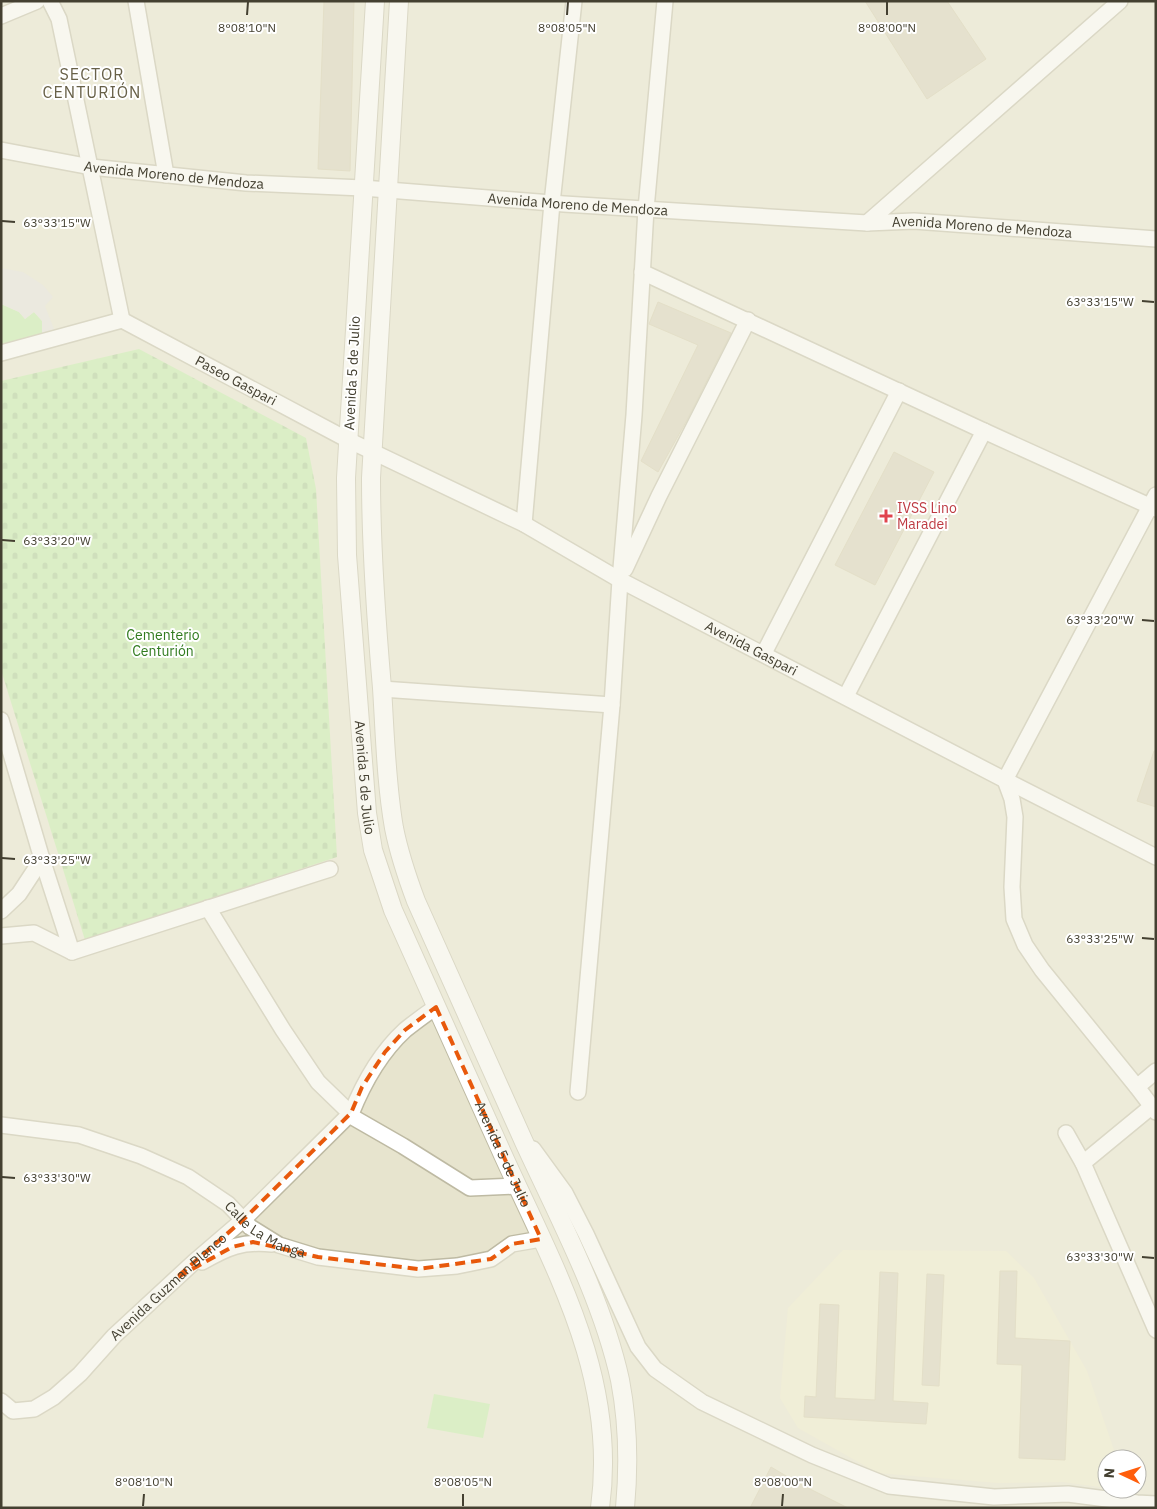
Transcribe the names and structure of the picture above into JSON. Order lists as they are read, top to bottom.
{
  "streets": {
    "street": [
      "Avenida Moreno de Mendoza",
      "Avenida 5 de Julio",
      "Paseo Gaspari",
      "Avenida Gaspari",
      "Calle La Manga",
      "Avenida Guzman Blanco"
    ]
  },
  "crossings": [
    ["Avenida Moreno de Mendoza", "Avenida 5 de Julio"],
    ["Avenida 5 de Julio", "Paseo Gaspari"],
    ["Avenida 5 de Julio", "Avenida Gaspari"],
    ["Avenida 5 de Julio", "Calle La Manga"],
    ["Paseo Gaspari", "Avenida Gaspari"],
    ["Calle La Manga", "Avenida Guzman Blanco"]
  ],
  "districts": ["SECTOR CENTURIÓN"],
  "parks": ["Cementerio Centurión"],
  "places": {
    "health": ["IVSS Lino Maradei"]
  },
  "north": "left",
  "coordinates": [
    "8°08'10\"N",
    "8°08'05\"N",
    "8°08'00\"N",
    "63°33'15\"W",
    "63°33'20\"W",
    "63°33'25\"W",
    "63°33'30\"W"
  ]
}
